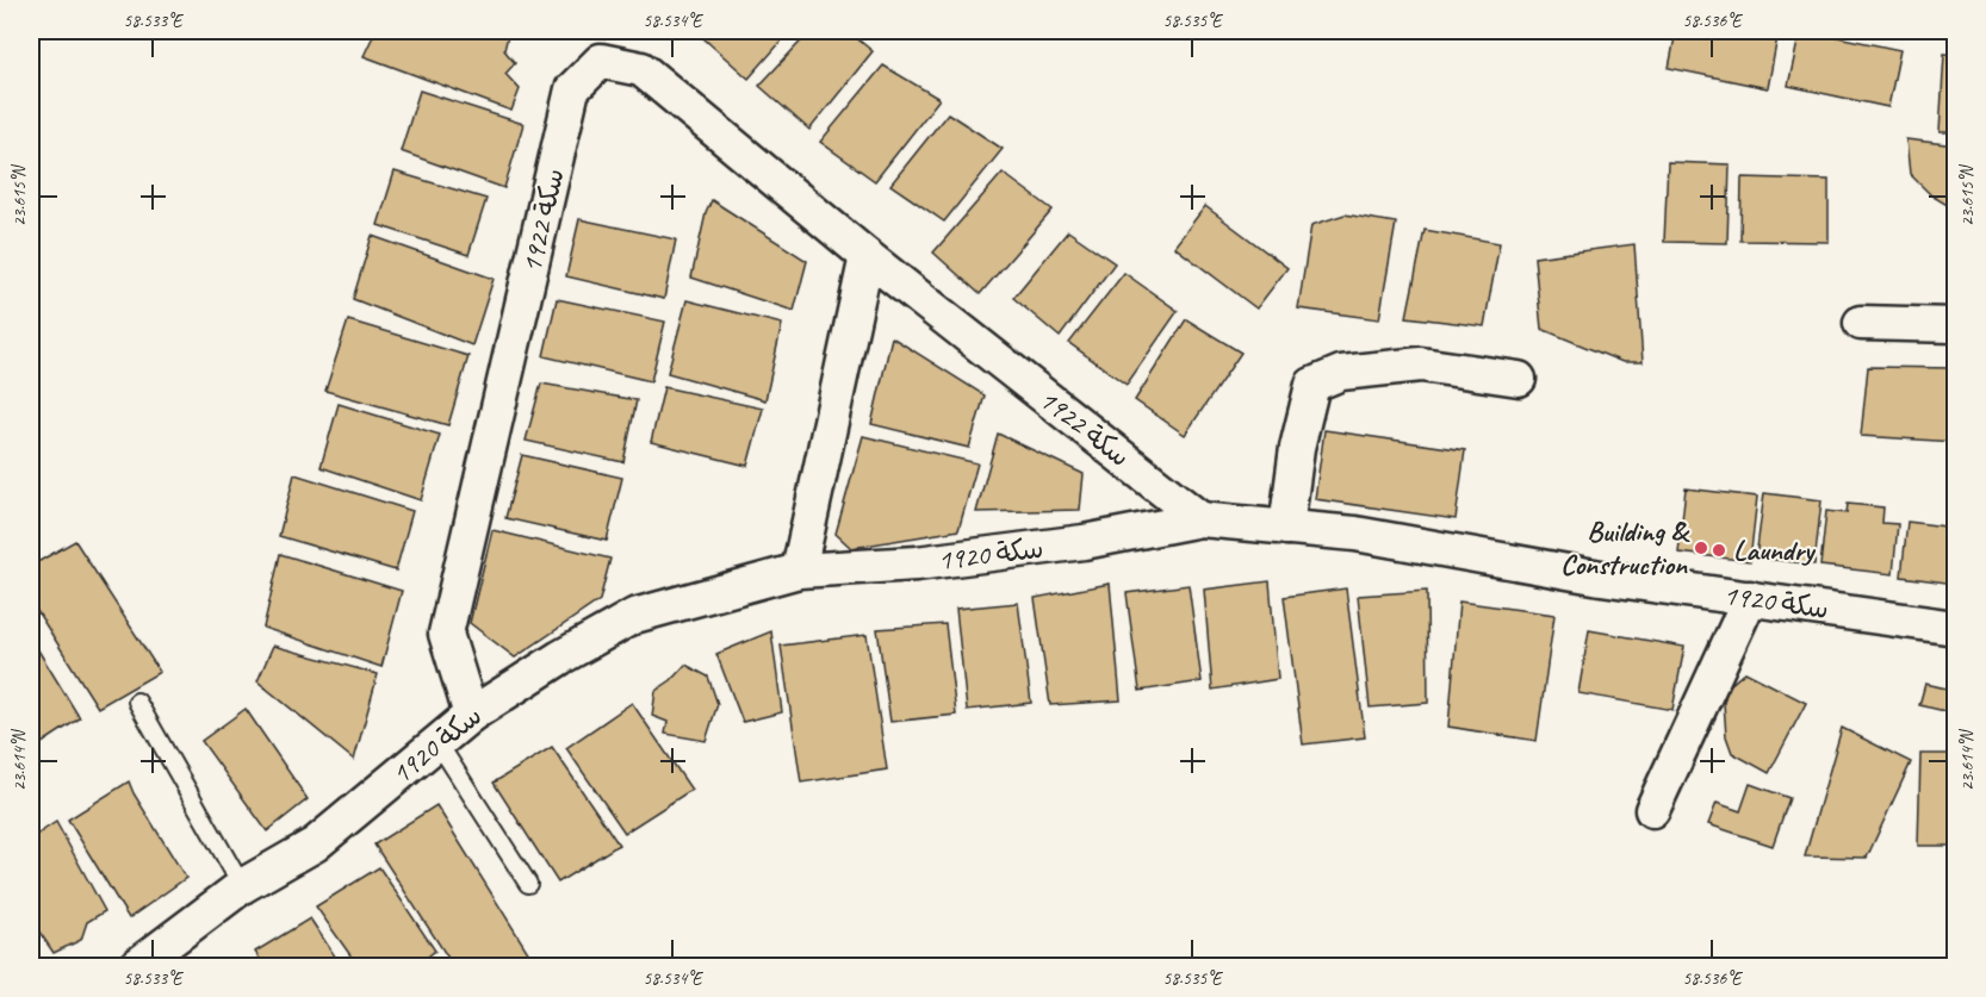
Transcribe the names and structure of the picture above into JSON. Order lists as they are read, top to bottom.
{
  "streets": {
    "street": ["سكة 1922", "سكة 1920"]
  },
  "crossings": [
    ["سكة 1922", "سكة 1920"]
  ],
  "places": ["Building & Construction", "Laundry"],
  "coordinates": [
    "58.533°E",
    "58.534°E",
    "58.535°E",
    "58.536°E",
    "23.615°N",
    "23.614°N"
  ]
}
